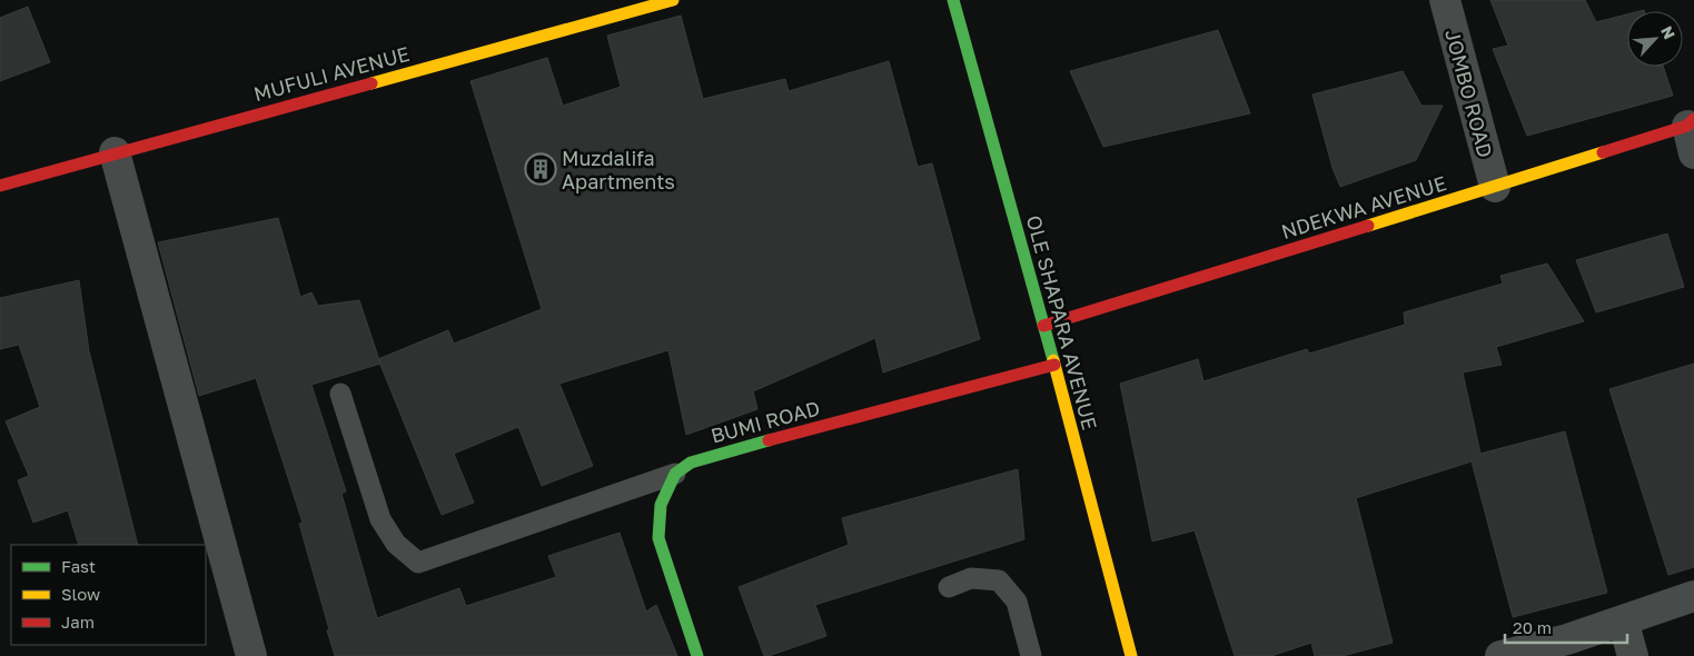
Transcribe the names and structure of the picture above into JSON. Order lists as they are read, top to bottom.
{
  "streets": {
    "street": [
      "MUFULI AVENUE",
      "JOMBO ROAD",
      "NDEKWA AVENUE",
      "OLE SHAPARA AVENUE",
      "BUMI ROAD"
    ]
  },
  "crossings": [
    ["JOMBO ROAD", "NDEKWA AVENUE"],
    ["NDEKWA AVENUE", "OLE SHAPARA AVENUE"],
    ["OLE SHAPARA AVENUE", "BUMI ROAD"]
  ],
  "places": {
    "building": ["Muzdalifa Apartments"]
  },
  "legend": ["Fast", "Slow", "Jam"],
  "scale_bar": "20 m",
  "north": "top right"
}
